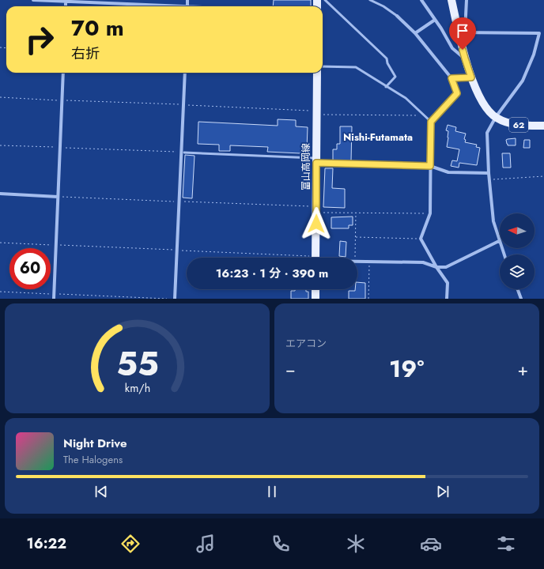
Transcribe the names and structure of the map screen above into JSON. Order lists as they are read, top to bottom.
{
  "streets": {
    "main road": ["62", "富山高岡線"]
  },
  "districts": ["Nishi-Futamata"],
  "north": "left",
  "page": {
    "turn": ["70 m", "右折"],
    "limit": "60",
    "trip": "16:23 · 1 分 · 390 m",
    "tile": "エアコン",
    "heat": ["−", "19°", "+"],
    "song": ["Night Drive", "The Halogens"],
    "tabs": "16:22",
    "gauge": ["55", "km/h"]
  }
}
